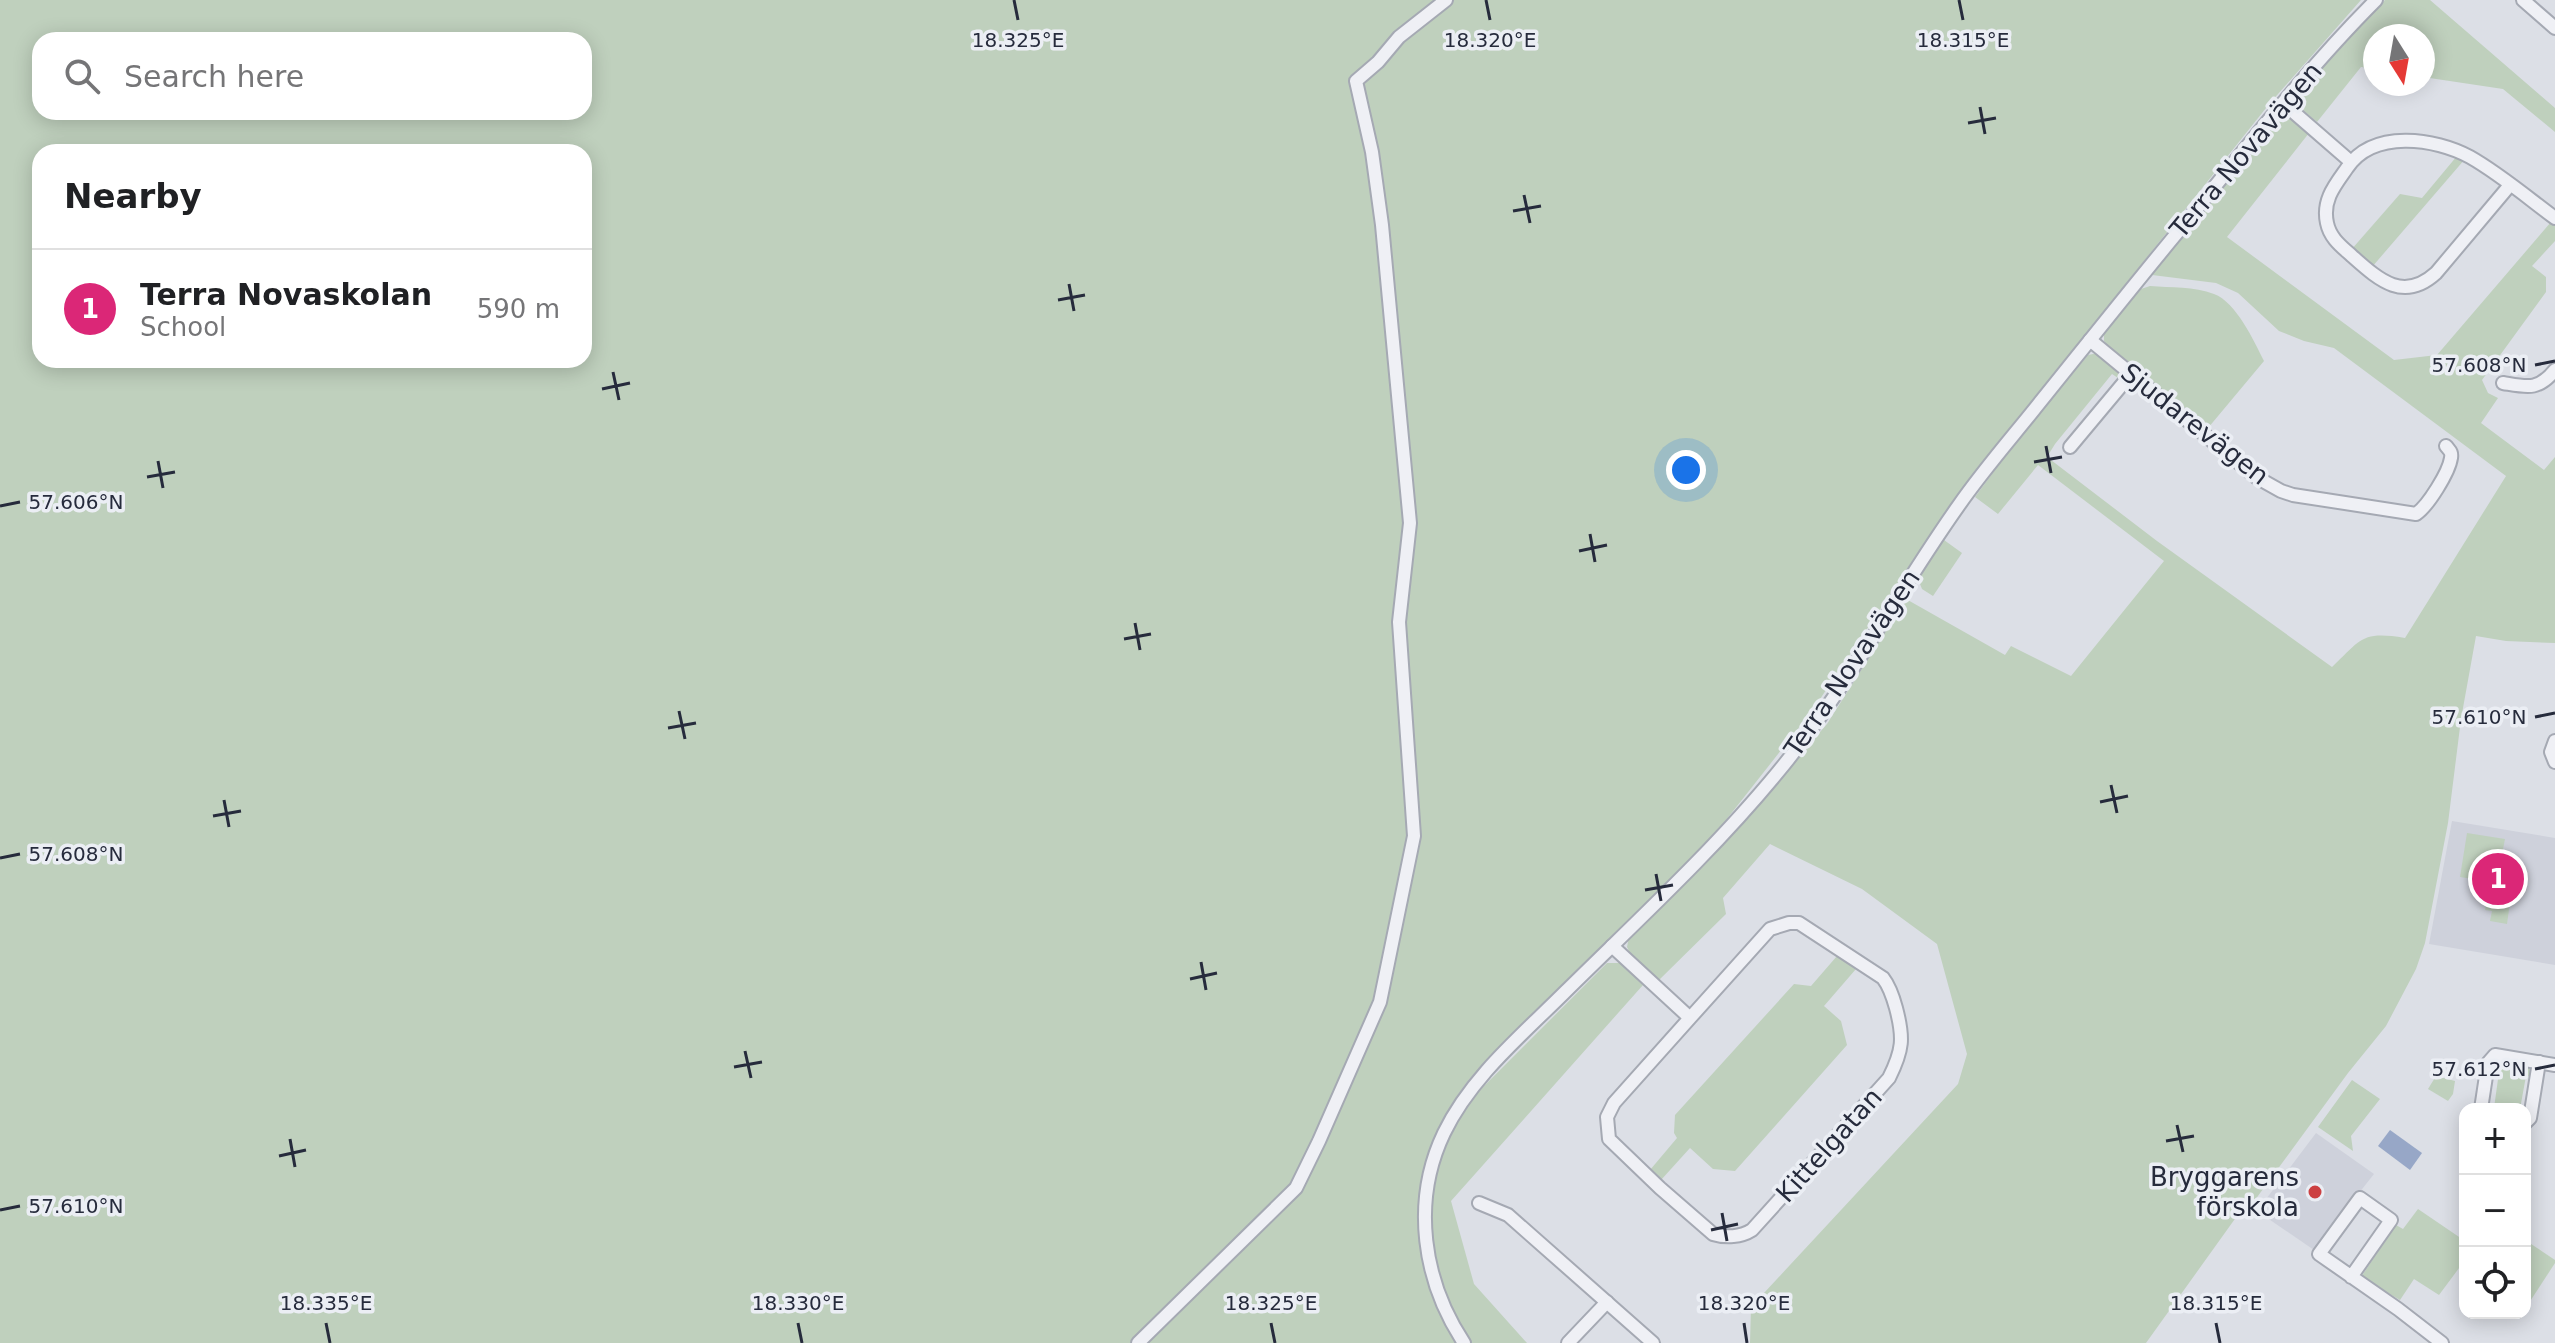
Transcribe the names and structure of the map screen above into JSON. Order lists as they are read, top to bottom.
{
  "streets": {
    "street": ["Terra Novavägen", "Sjudarevägen", "Kittelgatan"]
  },
  "crossings": [
    ["Terra Novavägen", "Sjudarevägen"]
  ],
  "places": ["Bryggarens förskola"],
  "north": "bottom",
  "page": {
    "search": "Search here",
    "heading": "Nearby",
    "list": [
      {
        "mark": "1",
        "name": "Terra Novaskolan",
        "note": "School",
        "value": "590 m"
      }
    ],
    "pins": "1",
    "map_buttons": ["+", "−"]
  },
  "coordinates": [
    "18.325°E",
    "18.320°E",
    "18.315°E",
    "57.608°N",
    "57.606°N",
    "57.610°N",
    "57.612°N",
    "18.335°E",
    "18.330°E"
  ]
}
